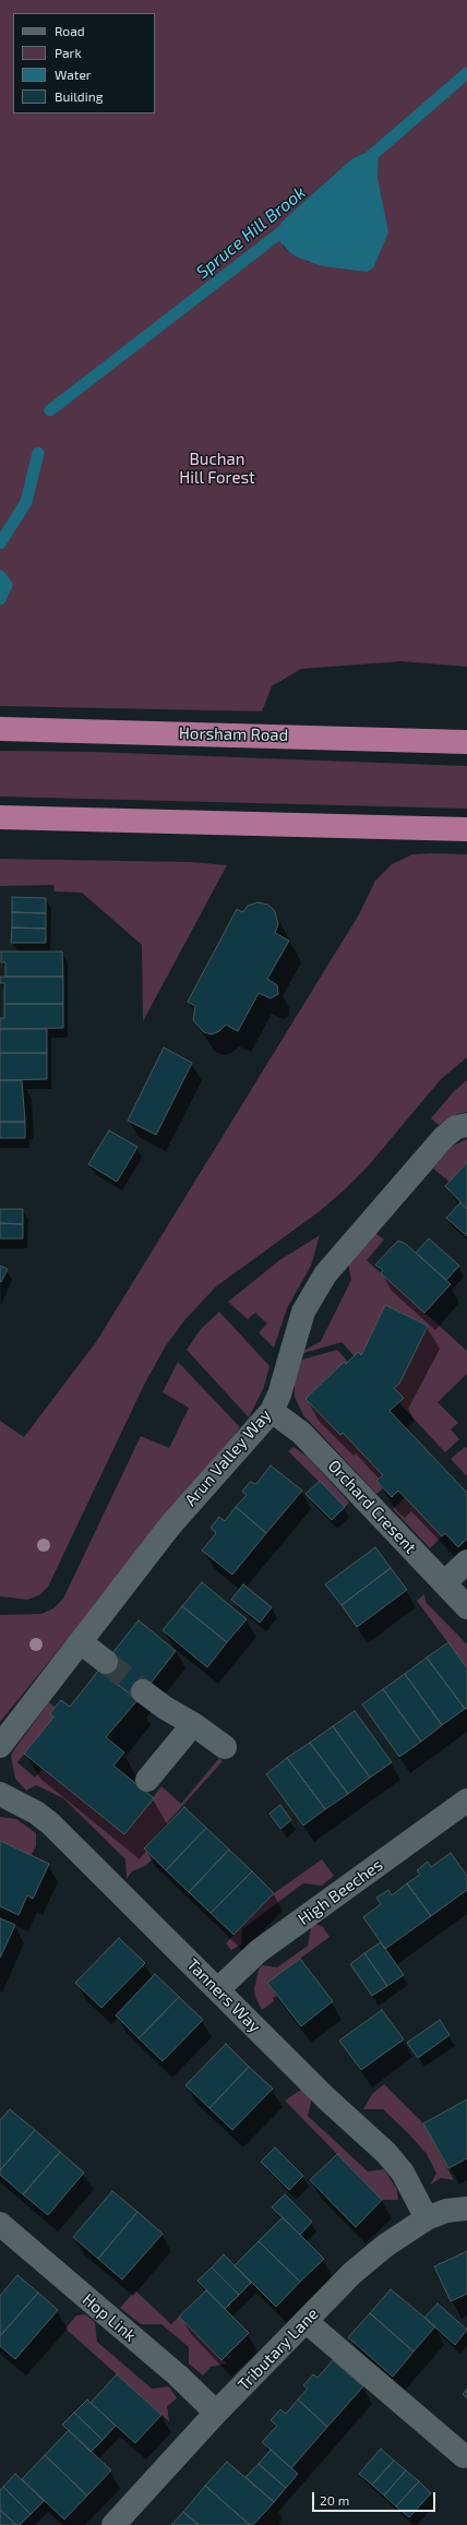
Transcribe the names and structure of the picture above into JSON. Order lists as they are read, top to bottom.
{
  "streets": {
    "highway": ["Horsham Road"],
    "street": [
      "Arun Valley Way",
      "Orchard Cresent",
      "High Beeches",
      "Tanners Way",
      "Hop Link",
      "Tributary Lane"
    ]
  },
  "crossings": [
    ["Arun Valley Way", "Orchard Cresent"],
    ["High Beeches", "Tanners Way"],
    ["Tanners Way", "Tributary Lane"],
    ["Hop Link", "Tributary Lane"]
  ],
  "water": ["Spruce Hill Brook"],
  "parks": ["Buchan Hill Forest"],
  "legend": [
    "Road",
    "Park",
    "Water",
    "Building"
  ],
  "scale_bar": "20 m"
}
